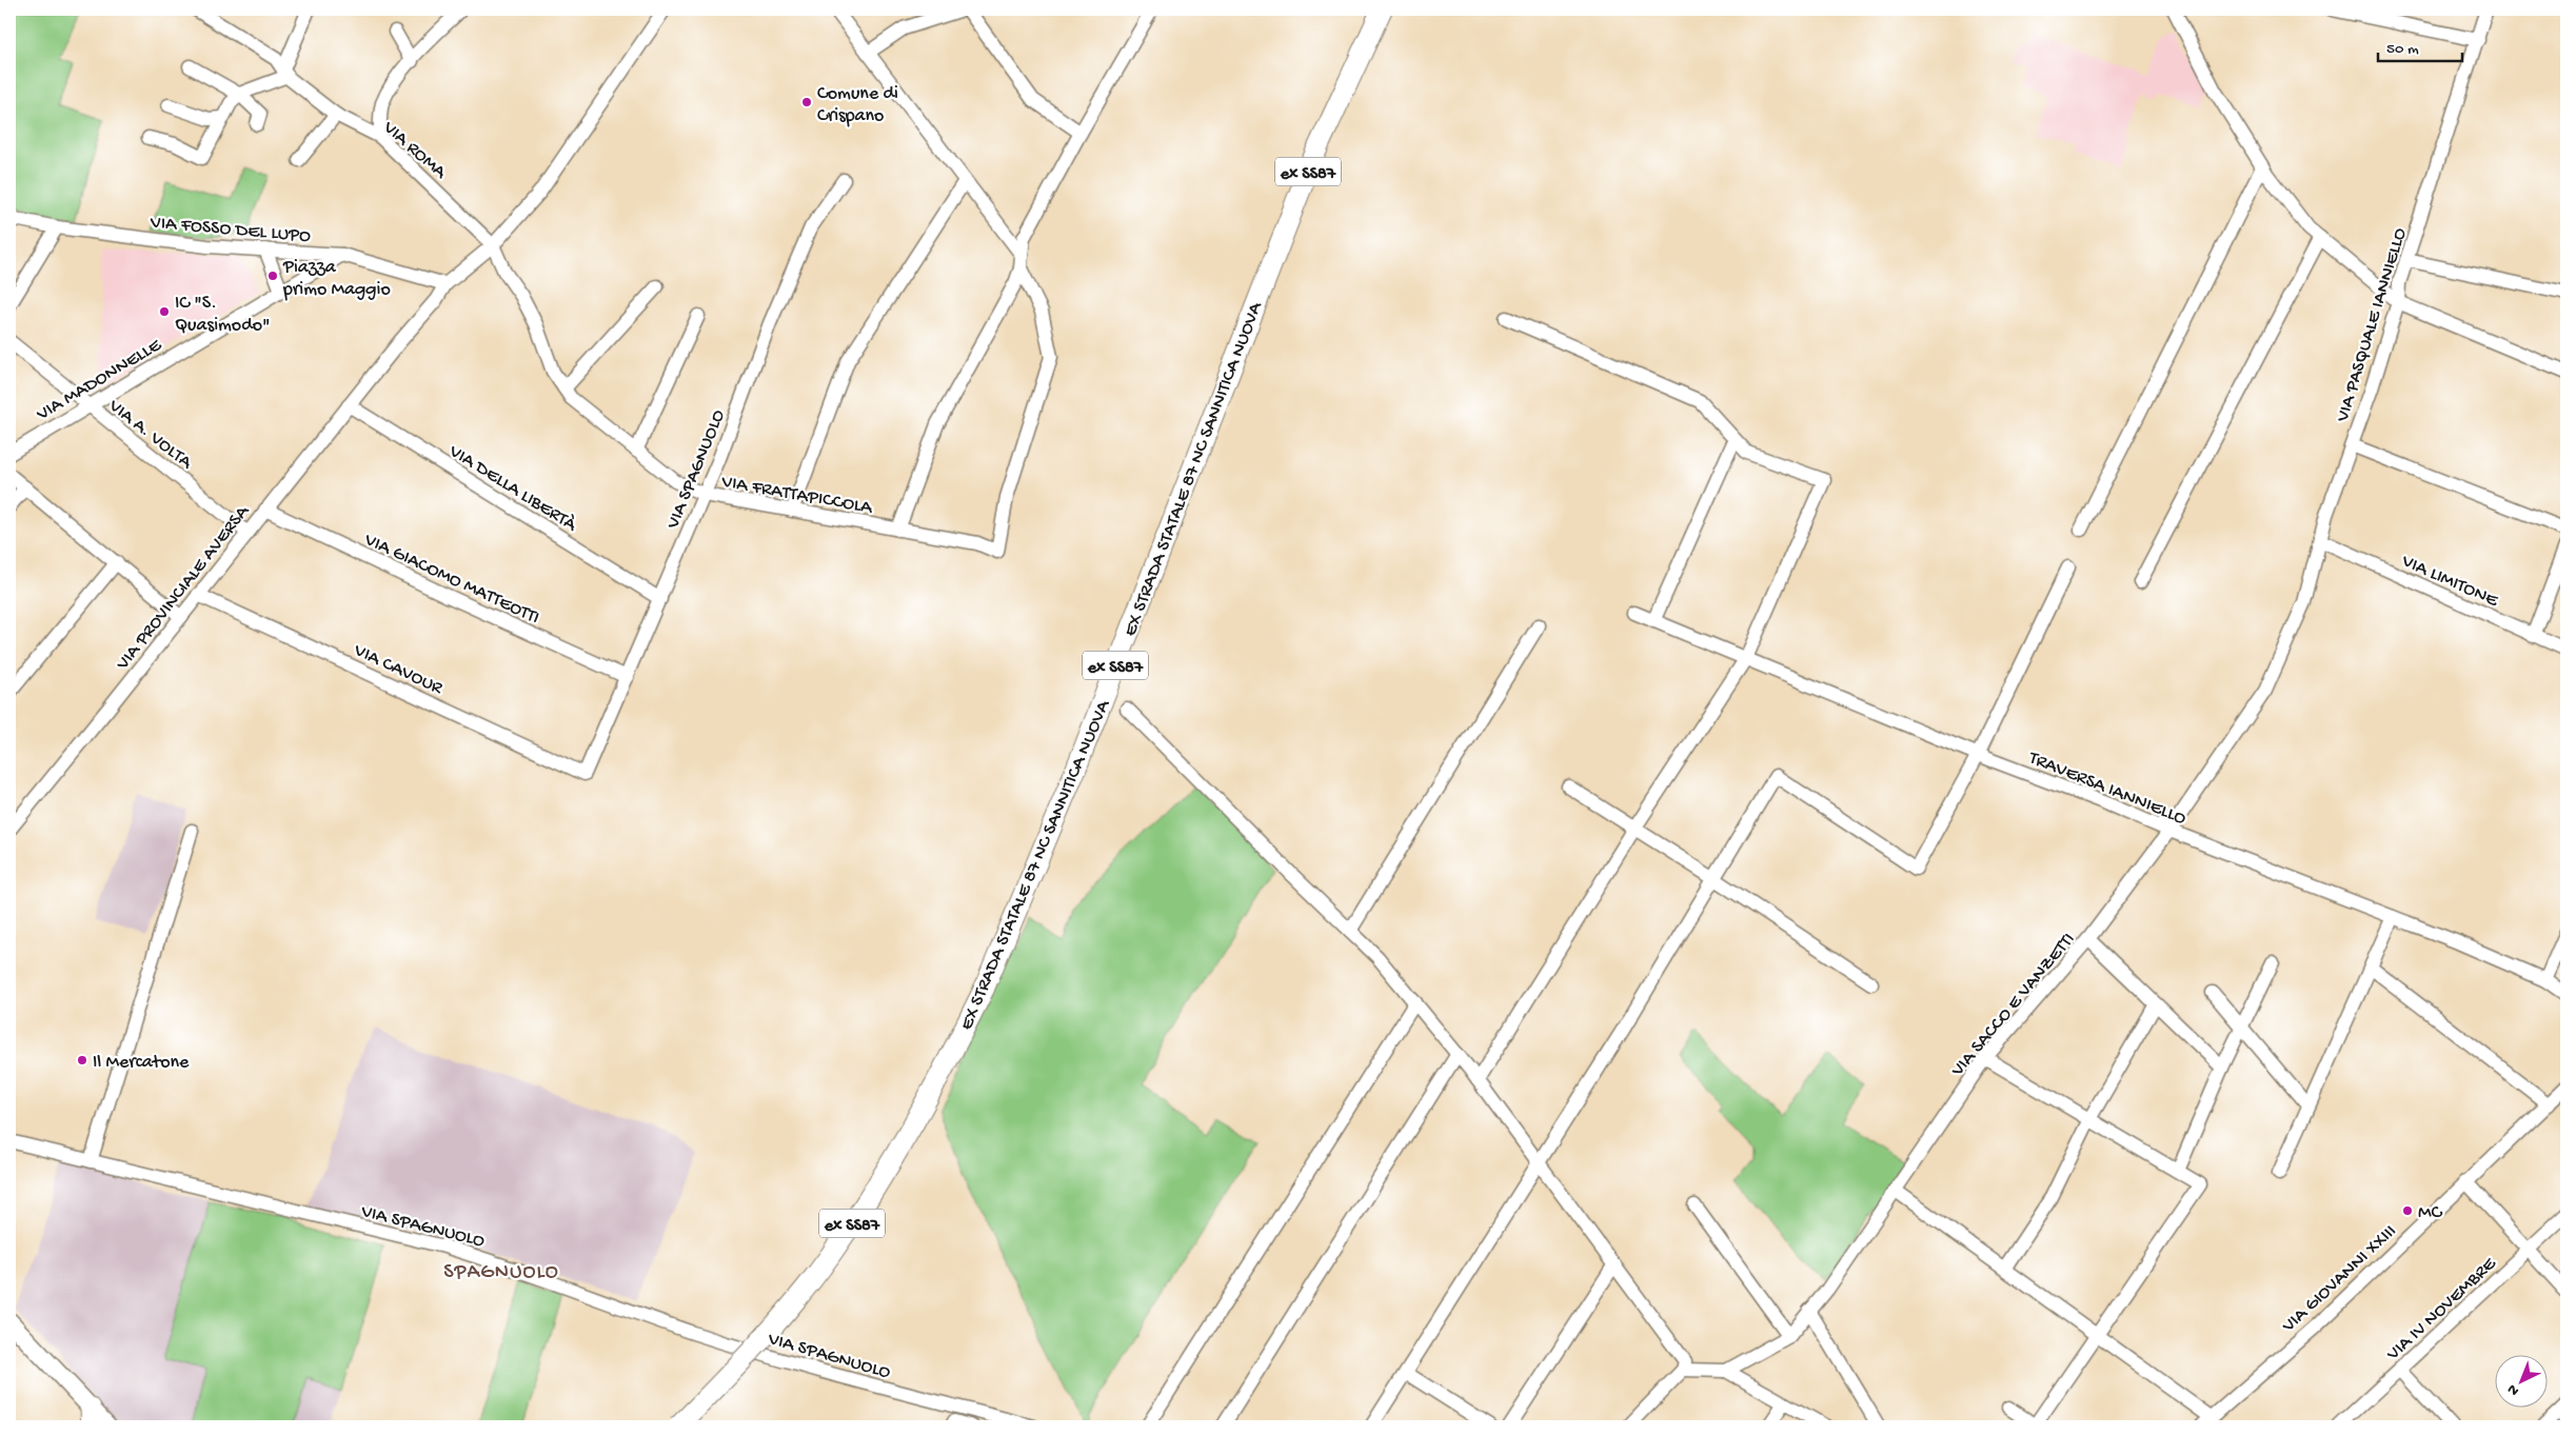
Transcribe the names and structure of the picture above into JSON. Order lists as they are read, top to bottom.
{
  "streets": {
    "highway": ["ex SS87", "EX STRADA STATALE 87 NC SANNITICA NUOVA"],
    "street": [
      "VIA ROMA",
      "VIA FOSSO DEL LUPO",
      "VIA PASQUALE IANNIELLO",
      "VIA MADONNELLE",
      "VIA A. VOLTA",
      "VIA SPAGNUOLO",
      "VIA DELLA LIBERTÀ",
      "VIA FRATTAPICCOLA",
      "VIA GIACOMO MATTEOTTI",
      "VIA LIMITONE",
      "VIA PROVINCIALE AVERSA",
      "VIA CAVOUR",
      "TRAVERSA IANNIELLO",
      "VIA SACCO E VANZETTI",
      "VIA GIOVANNI XXIII",
      "VIA IV NOVEMBRE"
    ]
  },
  "crossings": [
    ["VIA ROMA", "VIA FRATTAPICCOLA"],
    ["VIA ROMA", "VIA PROVINCIALE AVERSA"],
    ["VIA FOSSO DEL LUPO", "VIA MADONNELLE"],
    ["VIA FOSSO DEL LUPO", "VIA PROVINCIALE AVERSA"],
    ["VIA PASQUALE IANNIELLO", "VIA LIMITONE"],
    ["VIA PASQUALE IANNIELLO", "VIA SACCO E VANZETTI"],
    ["VIA MADONNELLE", "VIA A. VOLTA"],
    ["VIA A. VOLTA", "VIA PROVINCIALE AVERSA"],
    ["VIA SPAGNUOLO", "VIA DELLA LIBERTÀ"],
    ["VIA SPAGNUOLO", "VIA FRATTAPICCOLA"],
    ["VIA SPAGNUOLO", "VIA GIACOMO MATTEOTTI"],
    ["VIA SPAGNUOLO", "VIA CAVOUR"],
    ["VIA DELLA LIBERTÀ", "VIA PROVINCIALE AVERSA"],
    ["VIA FRATTAPICCOLA", "VIA PROVINCIALE AVERSA"],
    ["VIA GIACOMO MATTEOTTI", "VIA PROVINCIALE AVERSA"],
    ["VIA PROVINCIALE AVERSA", "VIA CAVOUR"],
    ["TRAVERSA IANNIELLO", "VIA SACCO E VANZETTI"]
  ],
  "districts": ["SPAGNUOLO"],
  "places": [
    "Comune di Crispano",
    "Piazza primo Maggio",
    "IC \"S. Quasimodo\"",
    "Il Mercatone",
    "MC"
  ],
  "scale_bar": "50 m",
  "north": "bottom left"
}
